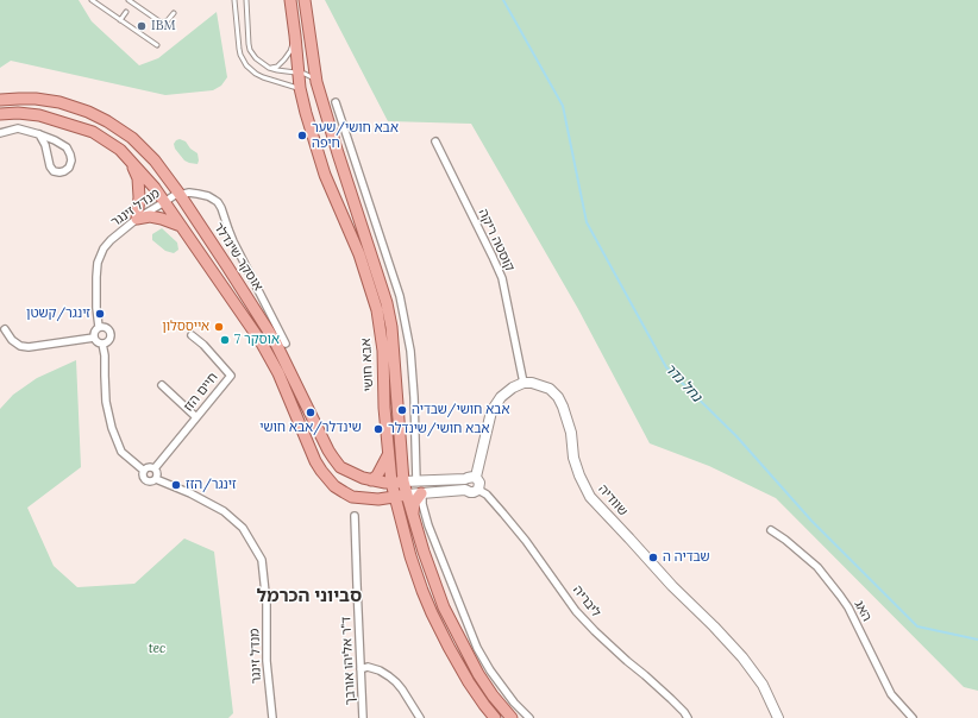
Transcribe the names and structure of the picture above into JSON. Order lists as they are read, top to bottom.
{
  "streets": {
    "main road": ["אוסקר שינדלר", "אבא חושי"],
    "street": [
      "מנדל זינגר",
      "קוסטה ריקה",
      "חיים הזז",
      "שוודיה",
      "ליבריה",
      "האג",
      "ד\"ר אליהו אורבך"
    ]
  },
  "crossings": [
    ["מנדל זינגר", "אוסקר שינדלר"],
    ["מנדל זינגר", "חיים הזז"],
    ["קוסטה ריקה", "שוודיה"],
    ["אוסקר שינדלר", "אבא חושי"]
  ],
  "districts": ["סביוני הכרמל"],
  "water": ["נחל נדר"],
  "parks": ["tec"],
  "places": [
    "IBM",
    "אבא חושי/שער חיפה",
    "זינגר/קשטן",
    "אייססלון",
    "אוסקר 7",
    "אבא חושי/שבדיה",
    "שינדלר/אבא חושי",
    "אבא חושי/שינדלר",
    "זינגר/הזז",
    "שבדיה ה"
  ]
}
